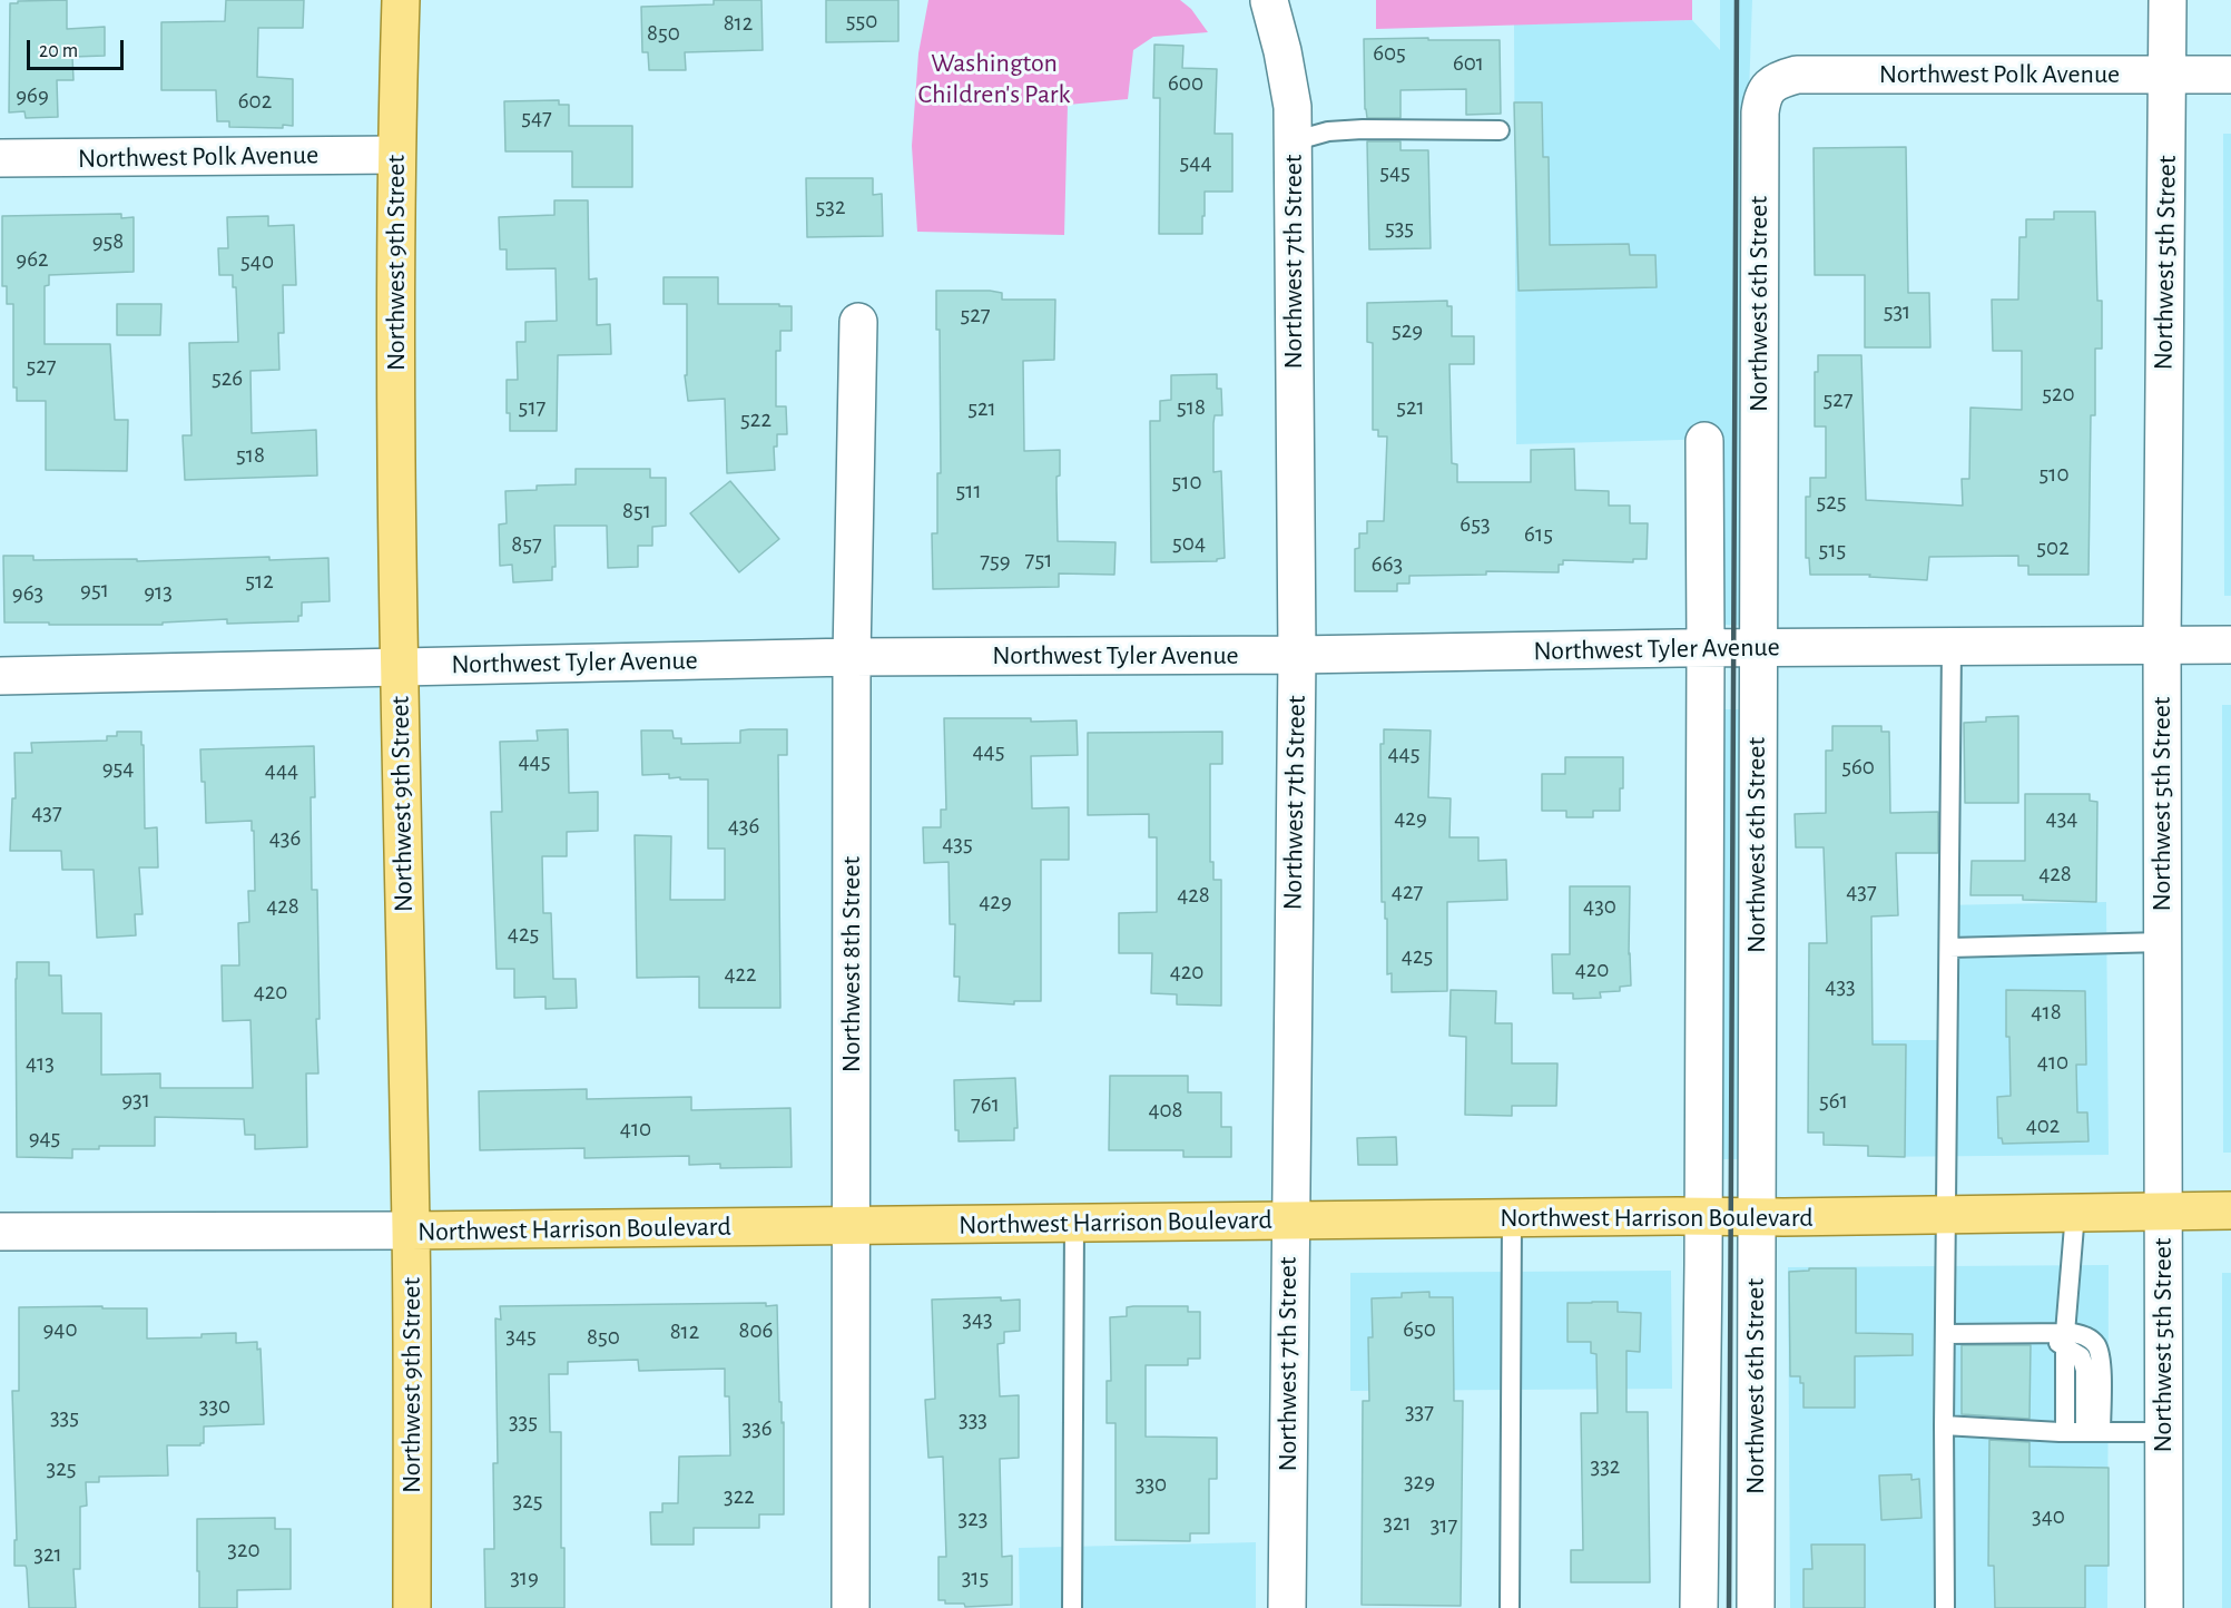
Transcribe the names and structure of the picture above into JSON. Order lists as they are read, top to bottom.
{
  "streets": {
    "main road": ["Northwest 9th Street", "Northwest Harrison Boulevard"],
    "street": [
      "Northwest Polk Avenue",
      "Northwest 7th Street",
      "Northwest 5th Street",
      "Northwest 6th Street",
      "Northwest Tyler Avenue",
      "Northwest 8th Street"
    ]
  },
  "crossings": [
    ["Northwest Polk Avenue", "Northwest 9th Street"],
    ["Northwest Polk Avenue", "Northwest 5th Street"],
    ["Northwest Polk Avenue", "Northwest 6th Street"],
    ["Northwest 7th Street", "Northwest Tyler Avenue"],
    ["Northwest 7th Street", "Northwest Harrison Boulevard"],
    ["Northwest 9th Street", "Northwest Tyler Avenue"],
    ["Northwest 9th Street", "Northwest Harrison Boulevard"],
    ["Northwest 5th Street", "Northwest Tyler Avenue"],
    ["Northwest 5th Street", "Northwest Harrison Boulevard"],
    ["Northwest 6th Street", "Northwest Tyler Avenue"],
    ["Northwest 6th Street", "Northwest Harrison Boulevard"],
    ["Northwest Tyler Avenue", "Northwest 8th Street"],
    ["Northwest 8th Street", "Northwest Harrison Boulevard"]
  ],
  "parks": ["Washington Children's Park"],
  "house_numbers": [
    "550",
    "812",
    "850",
    "605",
    "601",
    "600",
    "969",
    "602",
    "547",
    "544",
    "545",
    "532",
    "535",
    "958",
    "962",
    "540",
    "531",
    "527",
    "529",
    "527",
    "526",
    "520",
    "527",
    "517",
    "518",
    "521",
    "521",
    "522",
    "518",
    "510",
    "510",
    "511",
    "525",
    "851",
    "653",
    "615",
    "504",
    "857",
    "502",
    "515",
    "751",
    "759",
    "663",
    "512",
    "951",
    "913",
    "963",
    "445",
    "445",
    "445",
    "560",
    "954",
    "444",
    "437",
    "429",
    "434",
    "436",
    "436",
    "435",
    "428",
    "427",
    "437",
    "428",
    "429",
    "428",
    "430",
    "425",
    "425",
    "420",
    "420",
    "422",
    "433",
    "420",
    "418",
    "410",
    "413",
    "931",
    "561",
    "761",
    "408",
    "402",
    "410",
    "945",
    "343",
    "940",
    "650",
    "806",
    "812",
    "345",
    "850",
    "330",
    "337",
    "335",
    "333",
    "335",
    "336",
    "332",
    "325",
    "329",
    "330",
    "322",
    "325",
    "340",
    "323",
    "321",
    "317",
    "320",
    "321",
    "319",
    "315"
  ],
  "scale_bar": "20 m"
}
